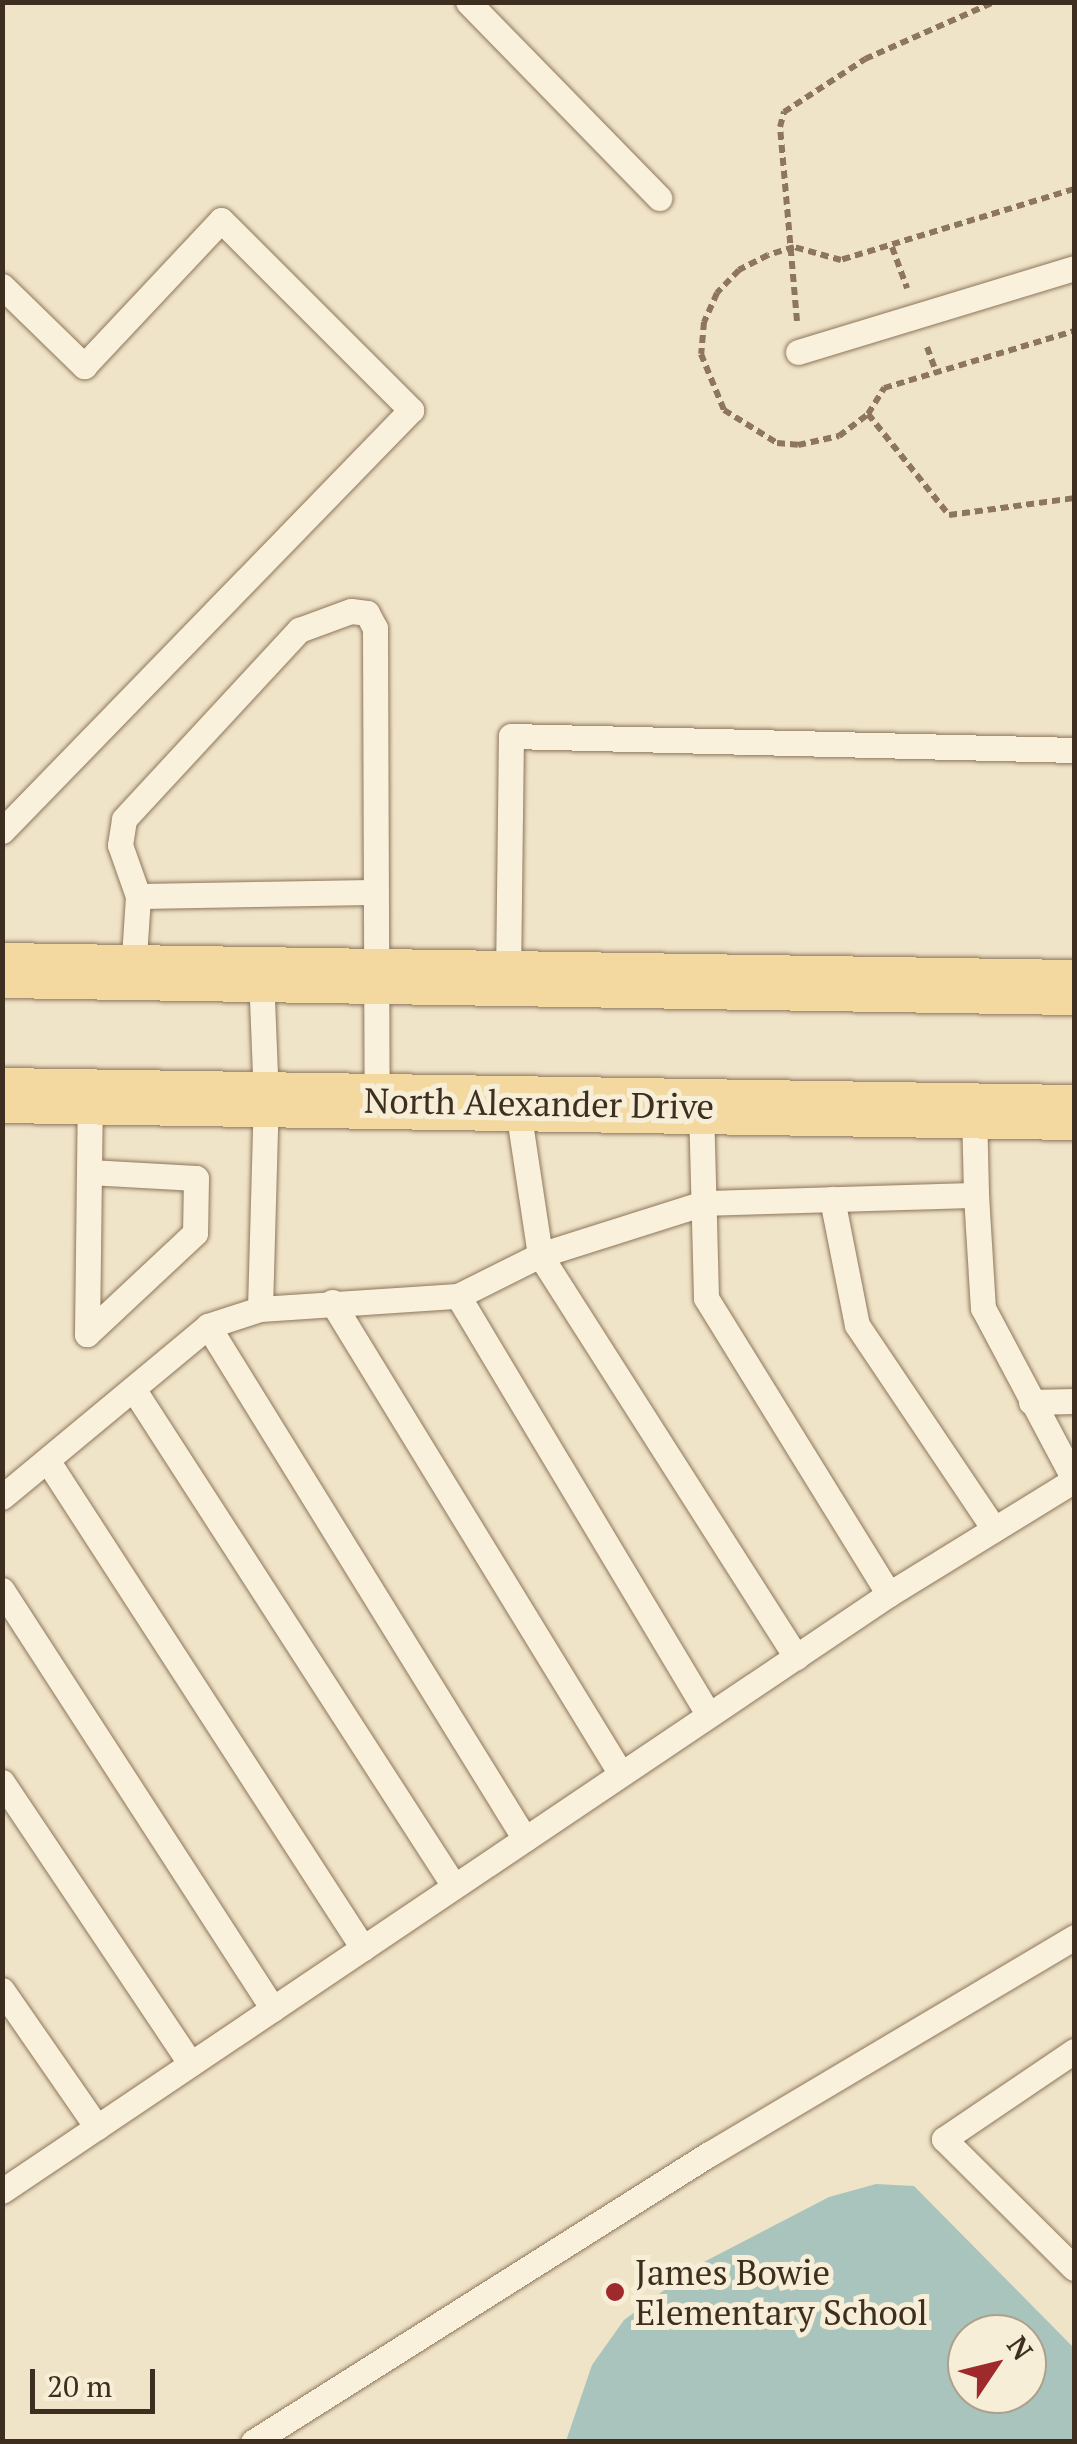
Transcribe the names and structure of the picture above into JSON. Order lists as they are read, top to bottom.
{
  "streets": {
    "main road": ["North Alexander Drive"]
  },
  "places": ["James Bowie Elementary School"],
  "scale_bar": "20 m",
  "north": "top right"
}
